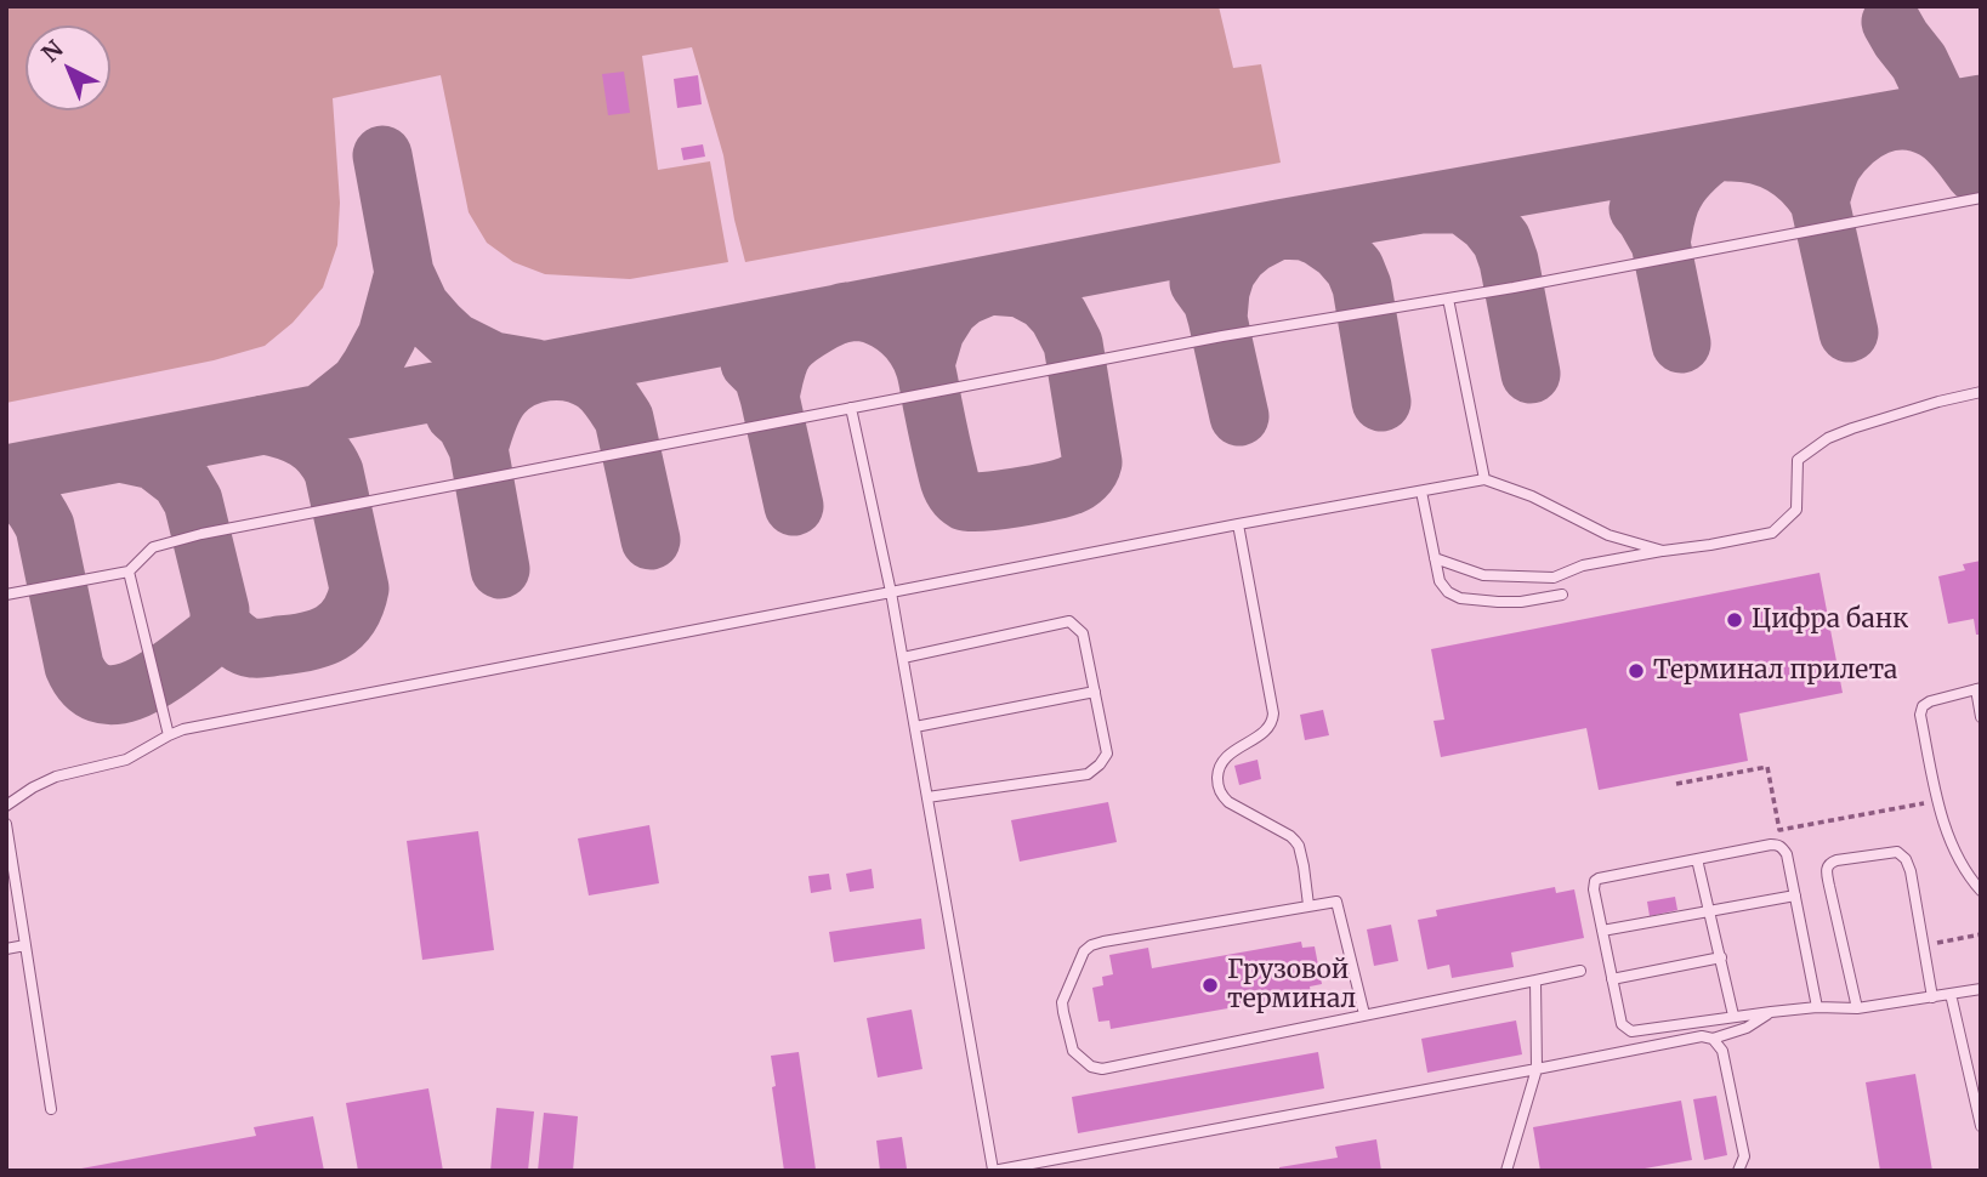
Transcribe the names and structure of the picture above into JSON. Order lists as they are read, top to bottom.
{
  "places": ["Цифра банк", "Терминал прилета", "Грузовой терминал"],
  "north": "top left"
}
